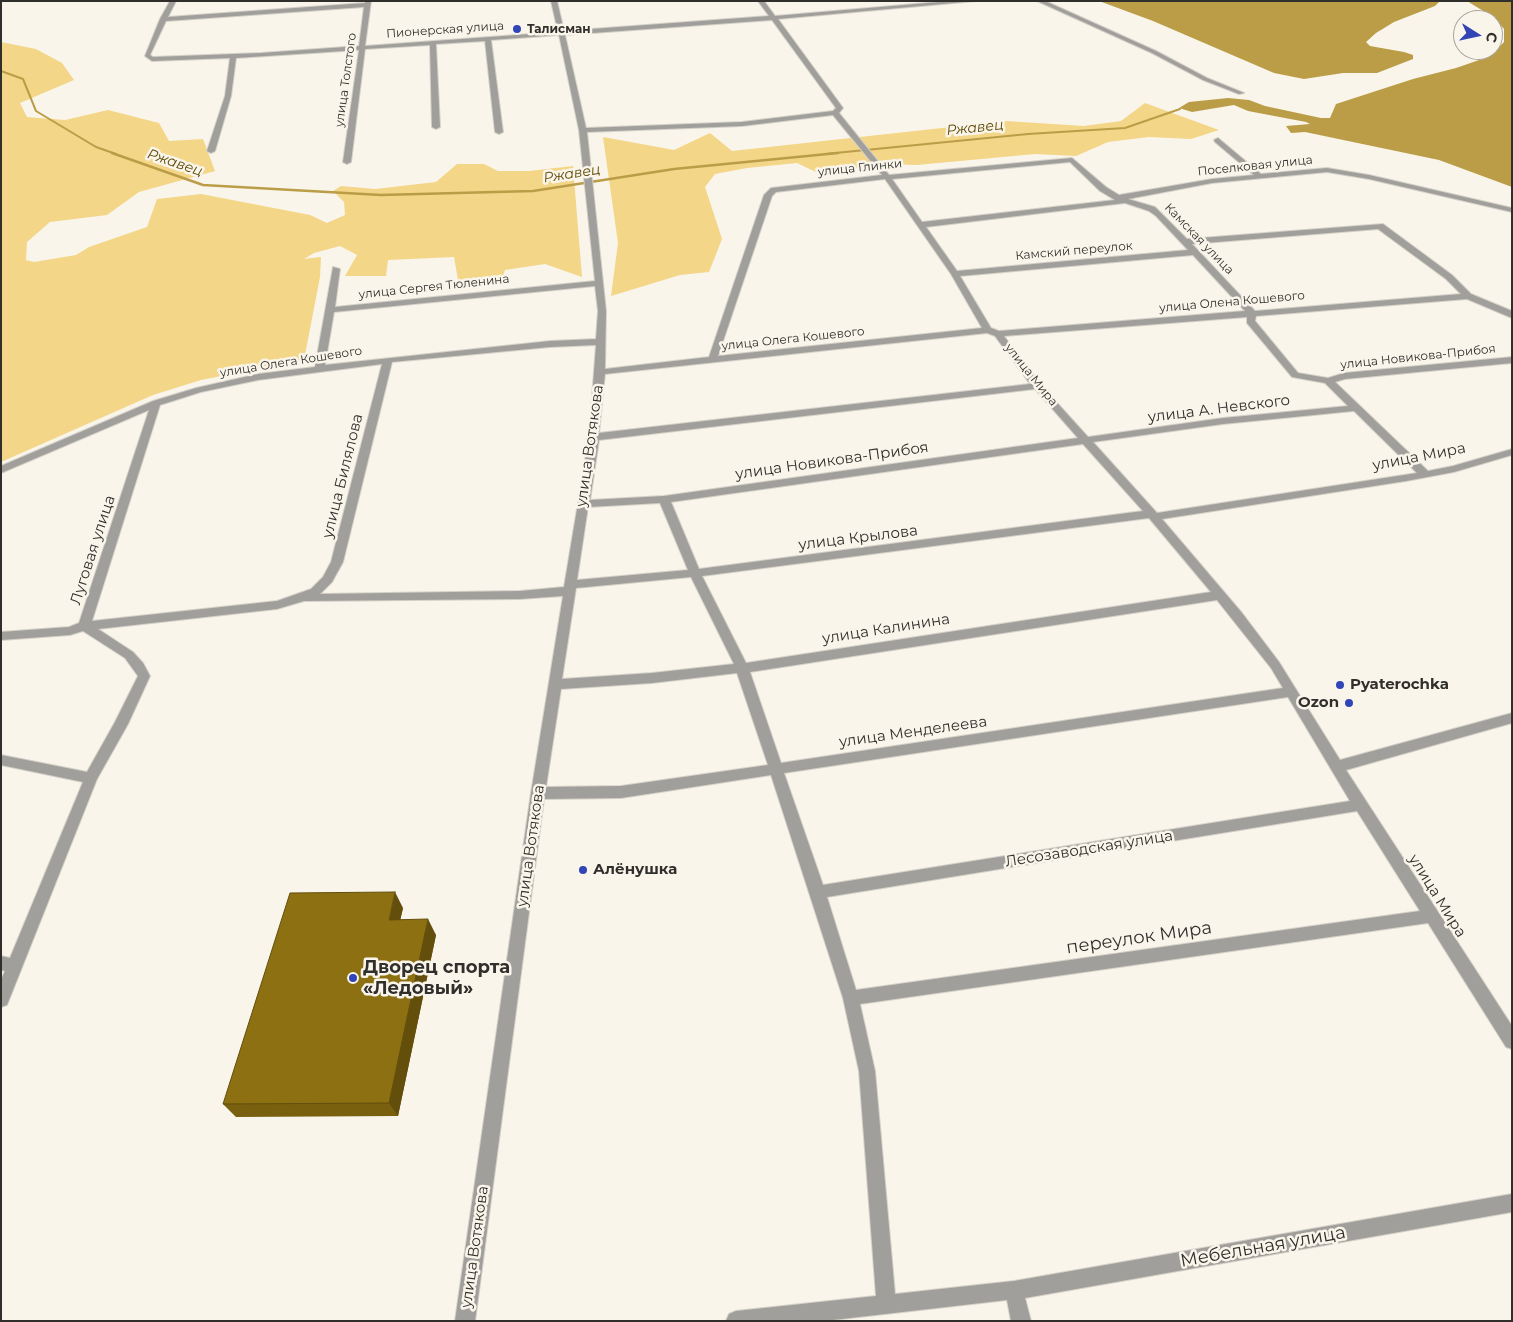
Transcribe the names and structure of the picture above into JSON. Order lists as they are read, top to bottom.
{
  "streets": {
    "street": [
      "Пионерская улица",
      "улица Толстого",
      "Поселковая улица",
      "улица Глинки",
      "Камская улица",
      "Камский переулок",
      "улица Сергея Тюленина",
      "улица Олена Кошевого",
      "улица Олега Кошевого",
      "улица Новикова-Прибоя",
      "улица Мира",
      "улица А. Невского",
      "улица Вотякова",
      "улица Билялова",
      "улица Крылова",
      "Луговая улица",
      "улица Калинина",
      "улица Менделеева",
      "Лесозаводская улица",
      "переулок Мира",
      "Мебельная улица"
    ]
  },
  "crossings": [
    ["Пионерская улица", "улица Толстого"],
    ["Пионерская улица", "улица Вотякова"],
    ["Поселковая улица", "улица Глинки"],
    ["Поселковая улица", "Камская улица"],
    ["Поселковая улица", "улица Мира"],
    ["улица Глинки", "Камская улица"],
    ["улица Глинки", "улица Олега Кошевого"],
    ["улица Глинки", "улица Мира"],
    ["Камская улица", "Камский переулок"],
    ["Камская улица", "улица Олена Кошевого"],
    ["Камский переулок", "улица Мира"],
    ["улица Сергея Тюленина", "улица Вотякова"],
    ["улица Олена Кошевого", "улица Олега Кошевого"],
    ["улица Олена Кошевого", "улица Мира"],
    ["улица Олега Кошевого", "улица Мира"],
    ["улица Олега Кошевого", "улица Вотякова"],
    ["улица Олега Кошевого", "улица Билялова"],
    ["улица Олега Кошевого", "Луговая улица"],
    ["улица Новикова-Прибоя", "улица Мира"],
    ["улица Новикова-Прибоя", "улица А. Невского"],
    ["улица Новикова-Прибоя", "улица Вотякова"],
    ["улица Мира", "улица А. Невского"],
    ["улица Мира", "улица Крылова"],
    ["улица Мира", "улица Калинина"],
    ["улица Мира", "улица Менделеева"],
    ["улица Мира", "Лесозаводская улица"],
    ["улица Мира", "переулок Мира"],
    ["улица Вотякова", "улица Крылова"],
    ["улица Вотякова", "улица Калинина"],
    ["улица Вотякова", "улица Менделеева"],
    ["улица Билялова", "улица Крылова"]
  ],
  "water": ["Ржавец"],
  "places": [
    "Талисман",
    "Pyaterochka",
    "Ozon",
    "Алёнушка",
    "Дворец спорта «Ледовый»"
  ],
  "north": "right"
}
